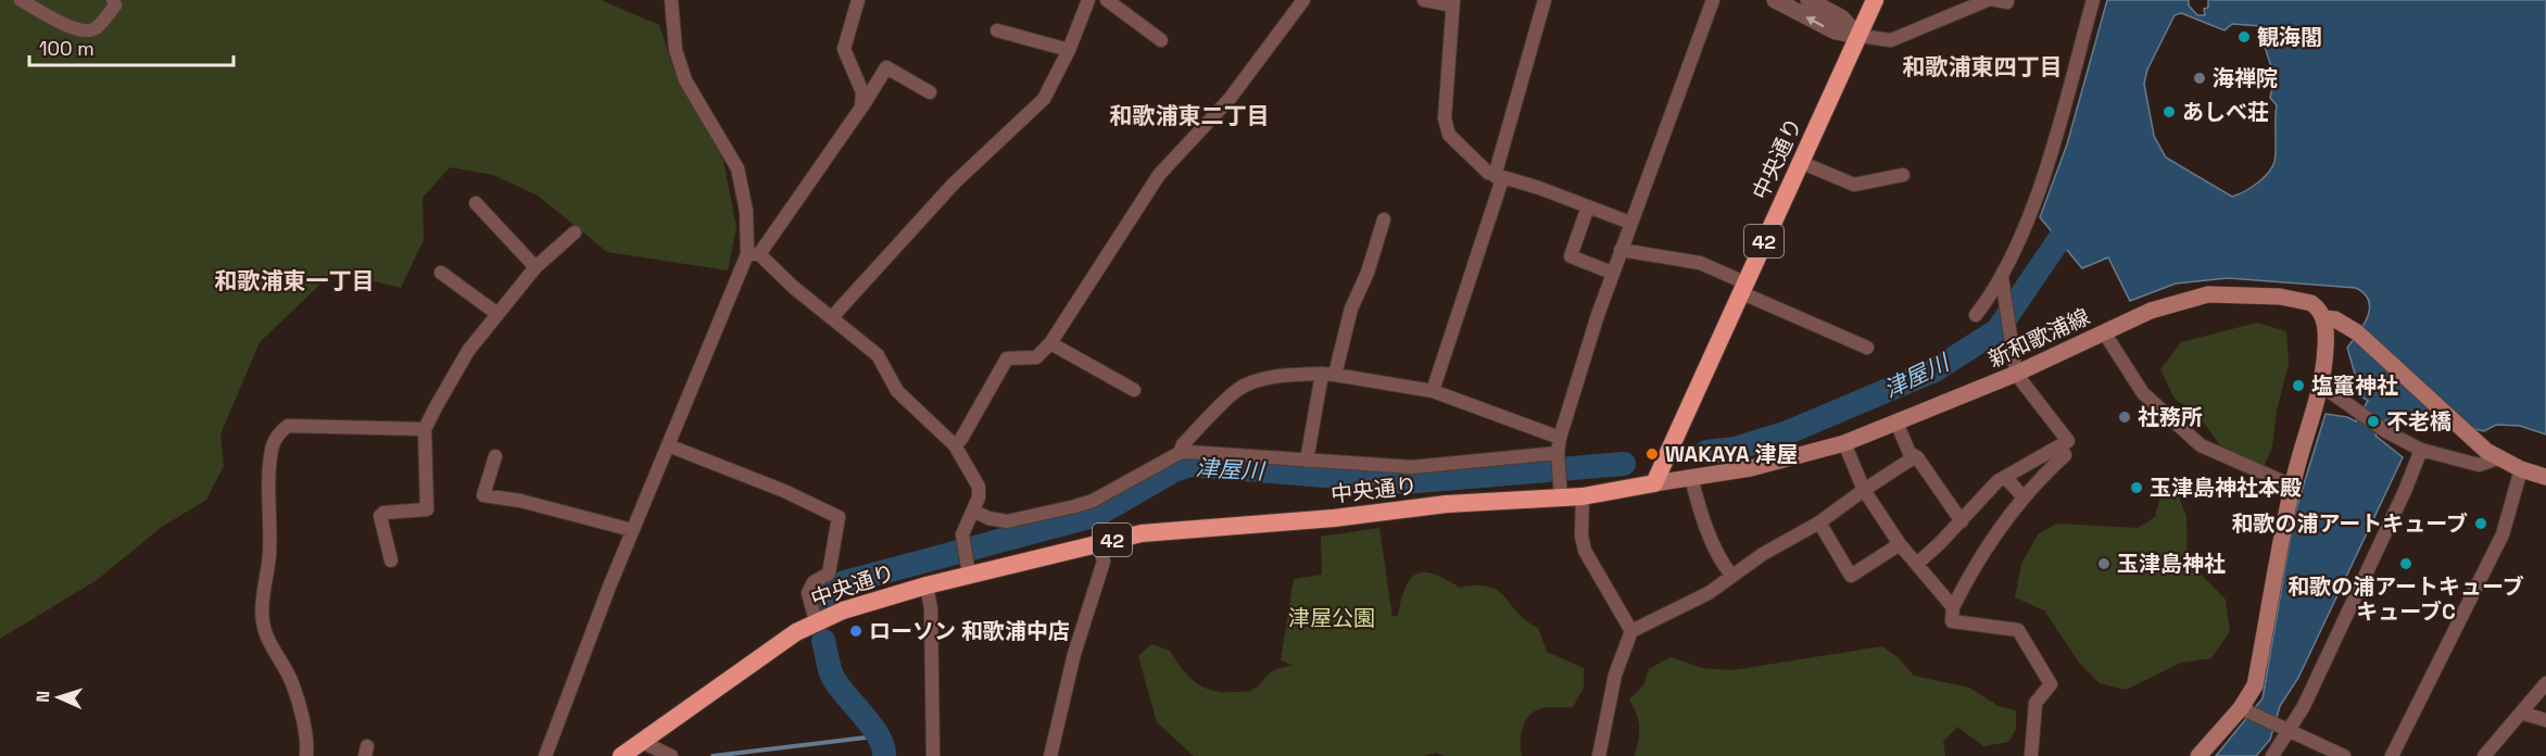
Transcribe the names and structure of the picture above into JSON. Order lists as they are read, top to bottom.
{
  "streets": {
    "highway": ["中央通り", "42"],
    "main road": ["新和歌浦線"]
  },
  "crossings": [
    ["中央通り", "新和歌浦線"]
  ],
  "districts": ["和歌浦東四丁目", "和歌浦東二丁目", "和歌浦東一丁目"],
  "water": ["津屋川"],
  "parks": ["津屋公園"],
  "places": [
    "観海閣",
    "海禅院",
    "あしべ荘",
    "塩竃神社",
    "社務所",
    "不老橋",
    "WAKAYA 津屋",
    "玉津島神社本殿",
    "和歌の浦アートキューブ",
    "玉津島神社",
    "和歌の浦アートキューブ キューブC",
    "ローソン 和歌浦中店"
  ],
  "scale_bar": "100 m",
  "north": "left"
}
